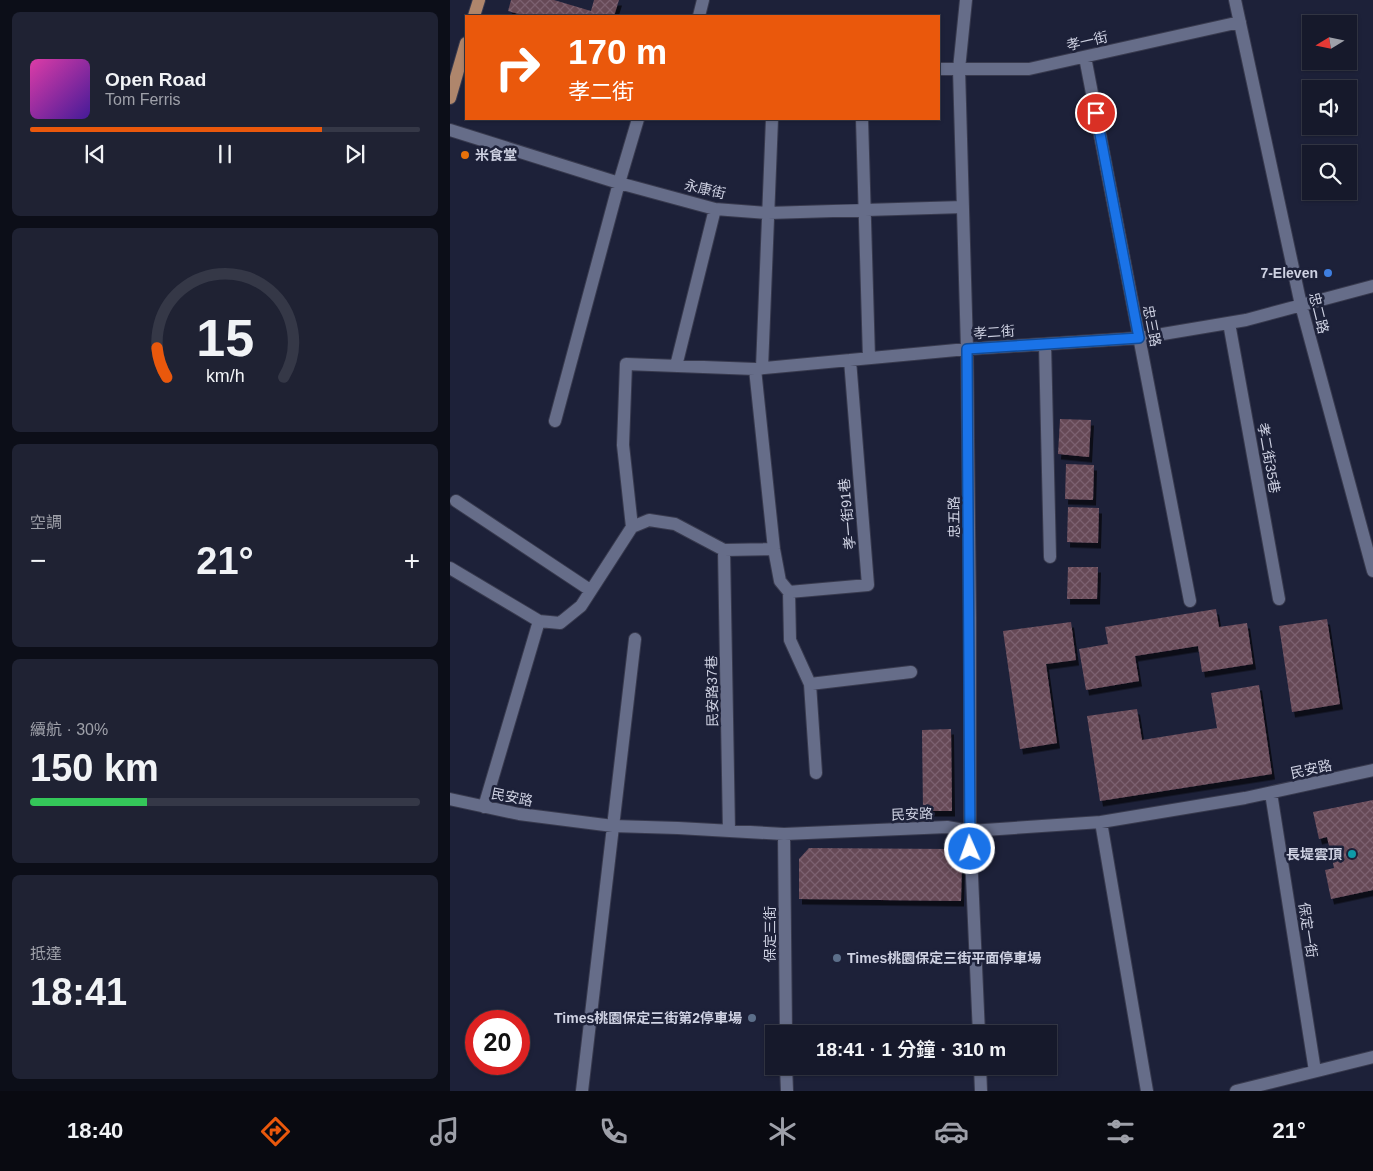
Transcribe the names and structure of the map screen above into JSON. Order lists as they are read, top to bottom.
{
  "streets": {
    "street": [
      "孝一街",
      "永康街",
      "忠二路",
      "忠三路",
      "孝二街",
      "孝二街35巷",
      "孝一街91巷",
      "忠五路",
      "民安路37巷",
      "民安路",
      "保定一街",
      "保定三街"
    ]
  },
  "crossings": [
    ["孝一街", "忠二路"],
    ["孝一街", "忠三路"],
    ["孝一街", "忠五路"],
    ["永康街", "忠五路"],
    ["忠二路", "孝二街"],
    ["忠三路", "孝二街"],
    ["孝二街", "孝二街35巷"],
    ["孝二街", "孝一街91巷"],
    ["孝二街", "忠五路"],
    ["忠五路", "民安路"],
    ["民安路37巷", "民安路"],
    ["民安路", "保定一街"],
    ["民安路", "保定三街"]
  ],
  "places": [
    "米食堂",
    "7-Eleven",
    "長堤雲頂",
    "Times桃園保定三街平面停車場",
    "Times桃園保定三街第2停車場"
  ],
  "north": "left",
  "page": {
    "turn": ["170 m", "孝二街"],
    "song": ["Open Road", "Tom Ferris"],
    "tile": [
      "空調",
      ["續航 · 30%", "150 km"],
      ["抵達", "18:41"]
    ],
    "heat": ["−", "21°", "+"],
    "limit": "20",
    "trip": "18:41 · 1 分鐘 · 310 m",
    "tabs": ["18:40", "21°"],
    "gauge": ["15", "km/h"]
  }
}
